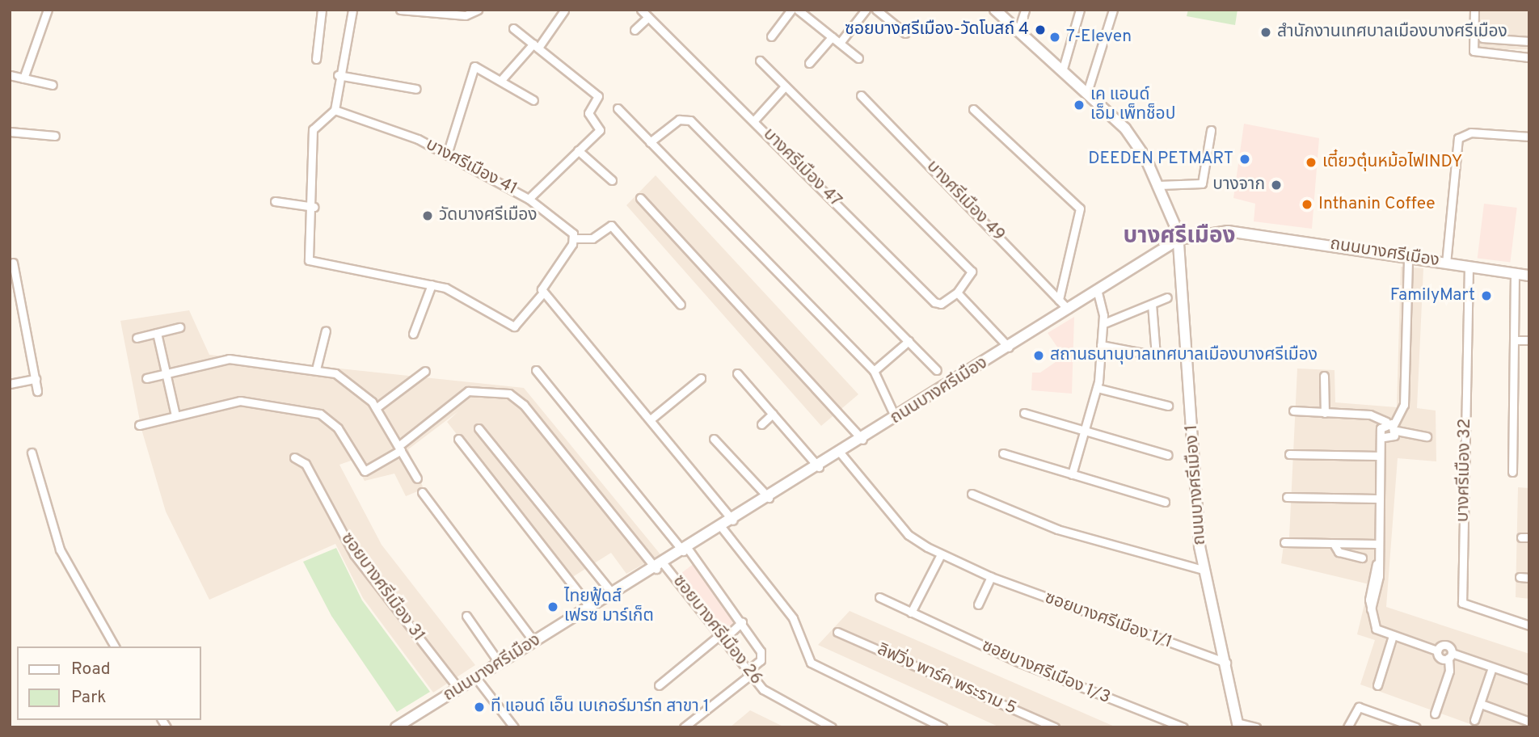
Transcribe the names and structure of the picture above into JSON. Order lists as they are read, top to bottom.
{
  "streets": {
    "street": [
      "บางศรีเมือง 41",
      "บางศรีเมือง 47",
      "บางศรีเมือง 49",
      "ถนนบางศรีเมือง",
      "บางศรีเมือง 32",
      "ถนนบางศรีเมือง 1",
      "ซอยบางศรีเมือง 31",
      "ซอยบางศรีเมือง 1/1",
      "ซอยบางศรีเมือง 26",
      "ซอยบางศรีเมือง 1/3",
      "ลิฟวิ่ง พาร์ค พระราม 5"
    ]
  },
  "crossings": [
    ["บางศรีเมือง 49", "ถนนบางศรีเมือง"],
    ["ถนนบางศรีเมือง", "บางศรีเมือง 32"],
    ["ถนนบางศรีเมือง", "ถนนบางศรีเมือง 1"],
    ["ถนนบางศรีเมือง", "ซอยบางศรีเมือง 31"],
    ["ถนนบางศรีเมือง", "ซอยบางศรีเมือง 1/1"],
    ["ถนนบางศรีเมือง", "ซอยบางศรีเมือง 26"],
    ["ถนนบางศรีเมือง 1", "ซอยบางศรีเมือง 1/1"]
  ],
  "districts": ["บางศรีเมือง"],
  "places": [
    "ซอยบางศรีเมือง-วัดโบสถ์ 4",
    "สำนักงานเทศบาลเมืองบางศรีเมือง",
    "7-Eleven",
    "เค แอนด์ เอ็ม เพ็ทช็อป",
    "DEEDEN PETMART",
    "เตี๋ยวตุ๋นหม้อไฟINDY",
    "บางจาก",
    "Inthanin Coffee",
    "วัดบางศรีเมือง",
    "FamilyMart",
    "สถานธนานุบาลเทศบาลเมืองบางศรีเมือง",
    "ไทยฟู้ดส์ เฟรซ มาร์เก็ต",
    "ที แอนด์ เอ็น เบเกอร์มาร์ท สาขา 1"
  ],
  "legend": ["Road", "Park"]
}
